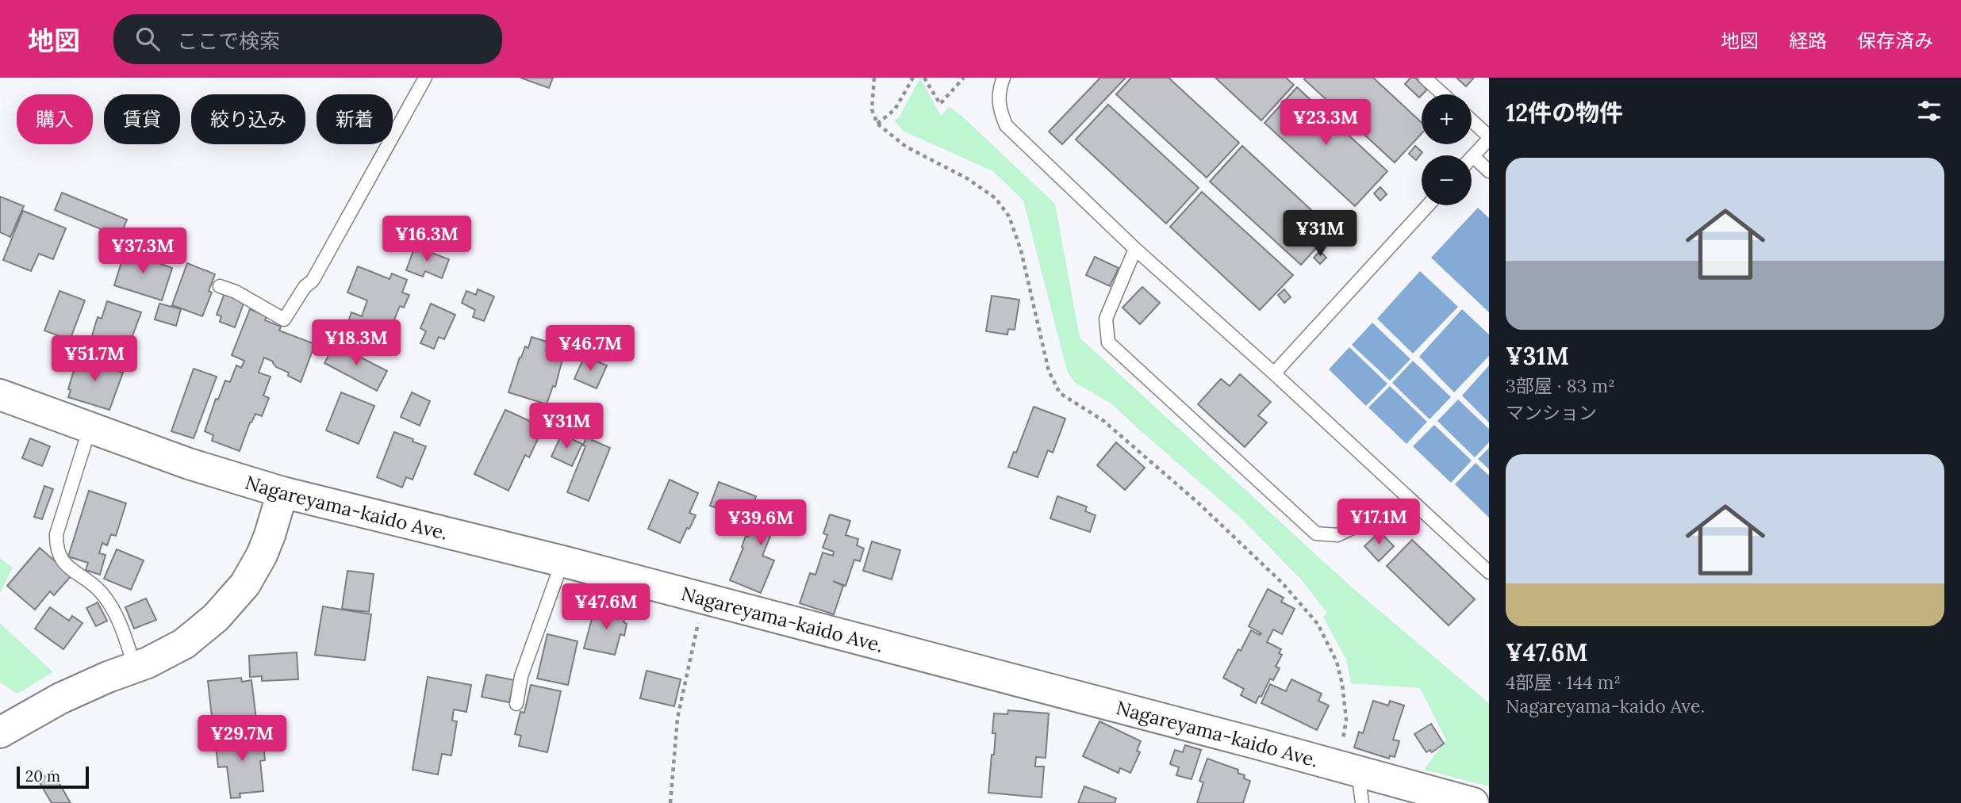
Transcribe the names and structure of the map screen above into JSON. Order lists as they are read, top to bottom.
{
  "streets": {
    "main road": ["Nagareyama-kaido Ave."]
  },
  "scale_bar": "20 m",
  "page": {
    "header": "地図",
    "search": "ここで検索",
    "nav": ["地図", "経路", "保存済み"],
    "heading": "12件の物件",
    "map_buttons": ["+", "−"],
    "chip": [
      "購入",
      "賃貸",
      "絞り込み",
      "新着"
    ],
    "price": [
      "¥23.3M",
      "¥31M",
      "¥16.3M",
      "¥37.3M",
      "¥18.3M",
      "¥46.7M",
      "¥51.7M",
      "¥31M",
      "¥17.1M",
      "¥39.6M",
      "¥47.6M",
      "¥29.7M"
    ],
    "list": [
      {
        "name": "¥31M",
        "note": "3部屋 · 83 m² · マンション"
      },
      {
        "name": "¥47.6M",
        "note": "4部屋 · 144 m² · Nagareyama-kaido Ave."
      }
    ],
    "scale": "20 m"
  }
}
